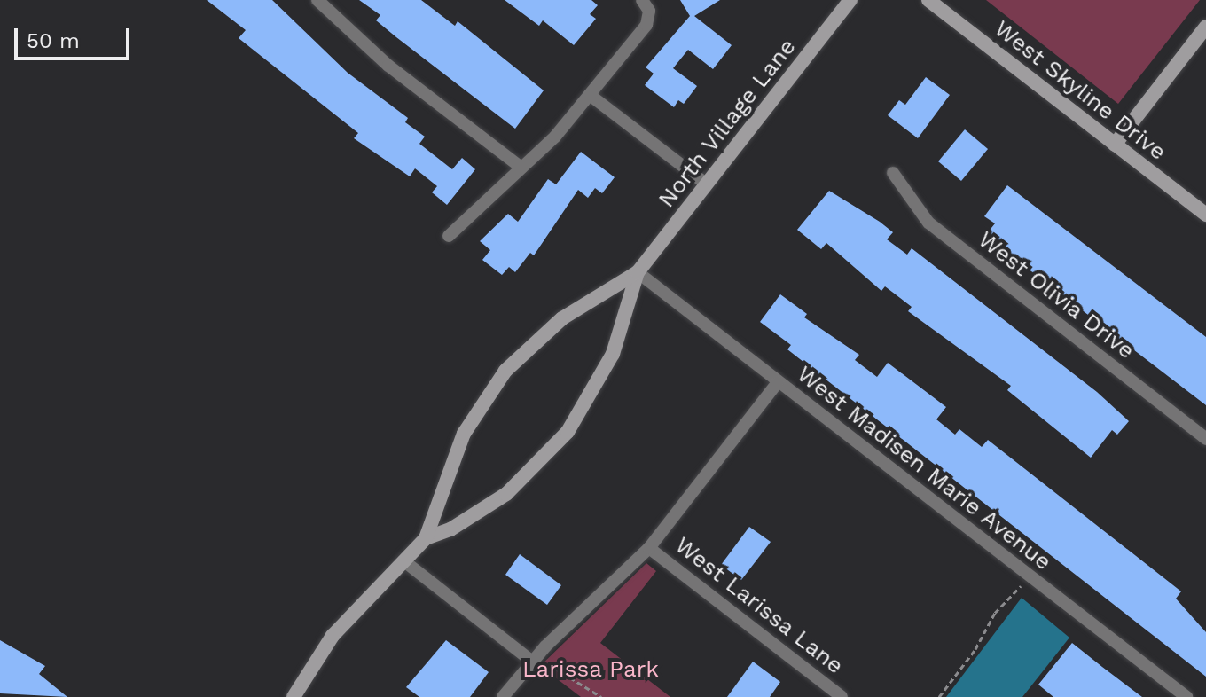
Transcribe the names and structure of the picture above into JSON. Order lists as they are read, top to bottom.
{
  "streets": {
    "street": [
      "West Skyline Drive",
      "North Village Lane",
      "West Olivia Drive",
      "West Madisen Marie Avenue",
      "West Larissa Lane"
    ]
  },
  "crossings": [
    ["North Village Lane", "West Madisen Marie Avenue"]
  ],
  "parks": ["Larissa Park"],
  "scale_bar": "50 m"
}
